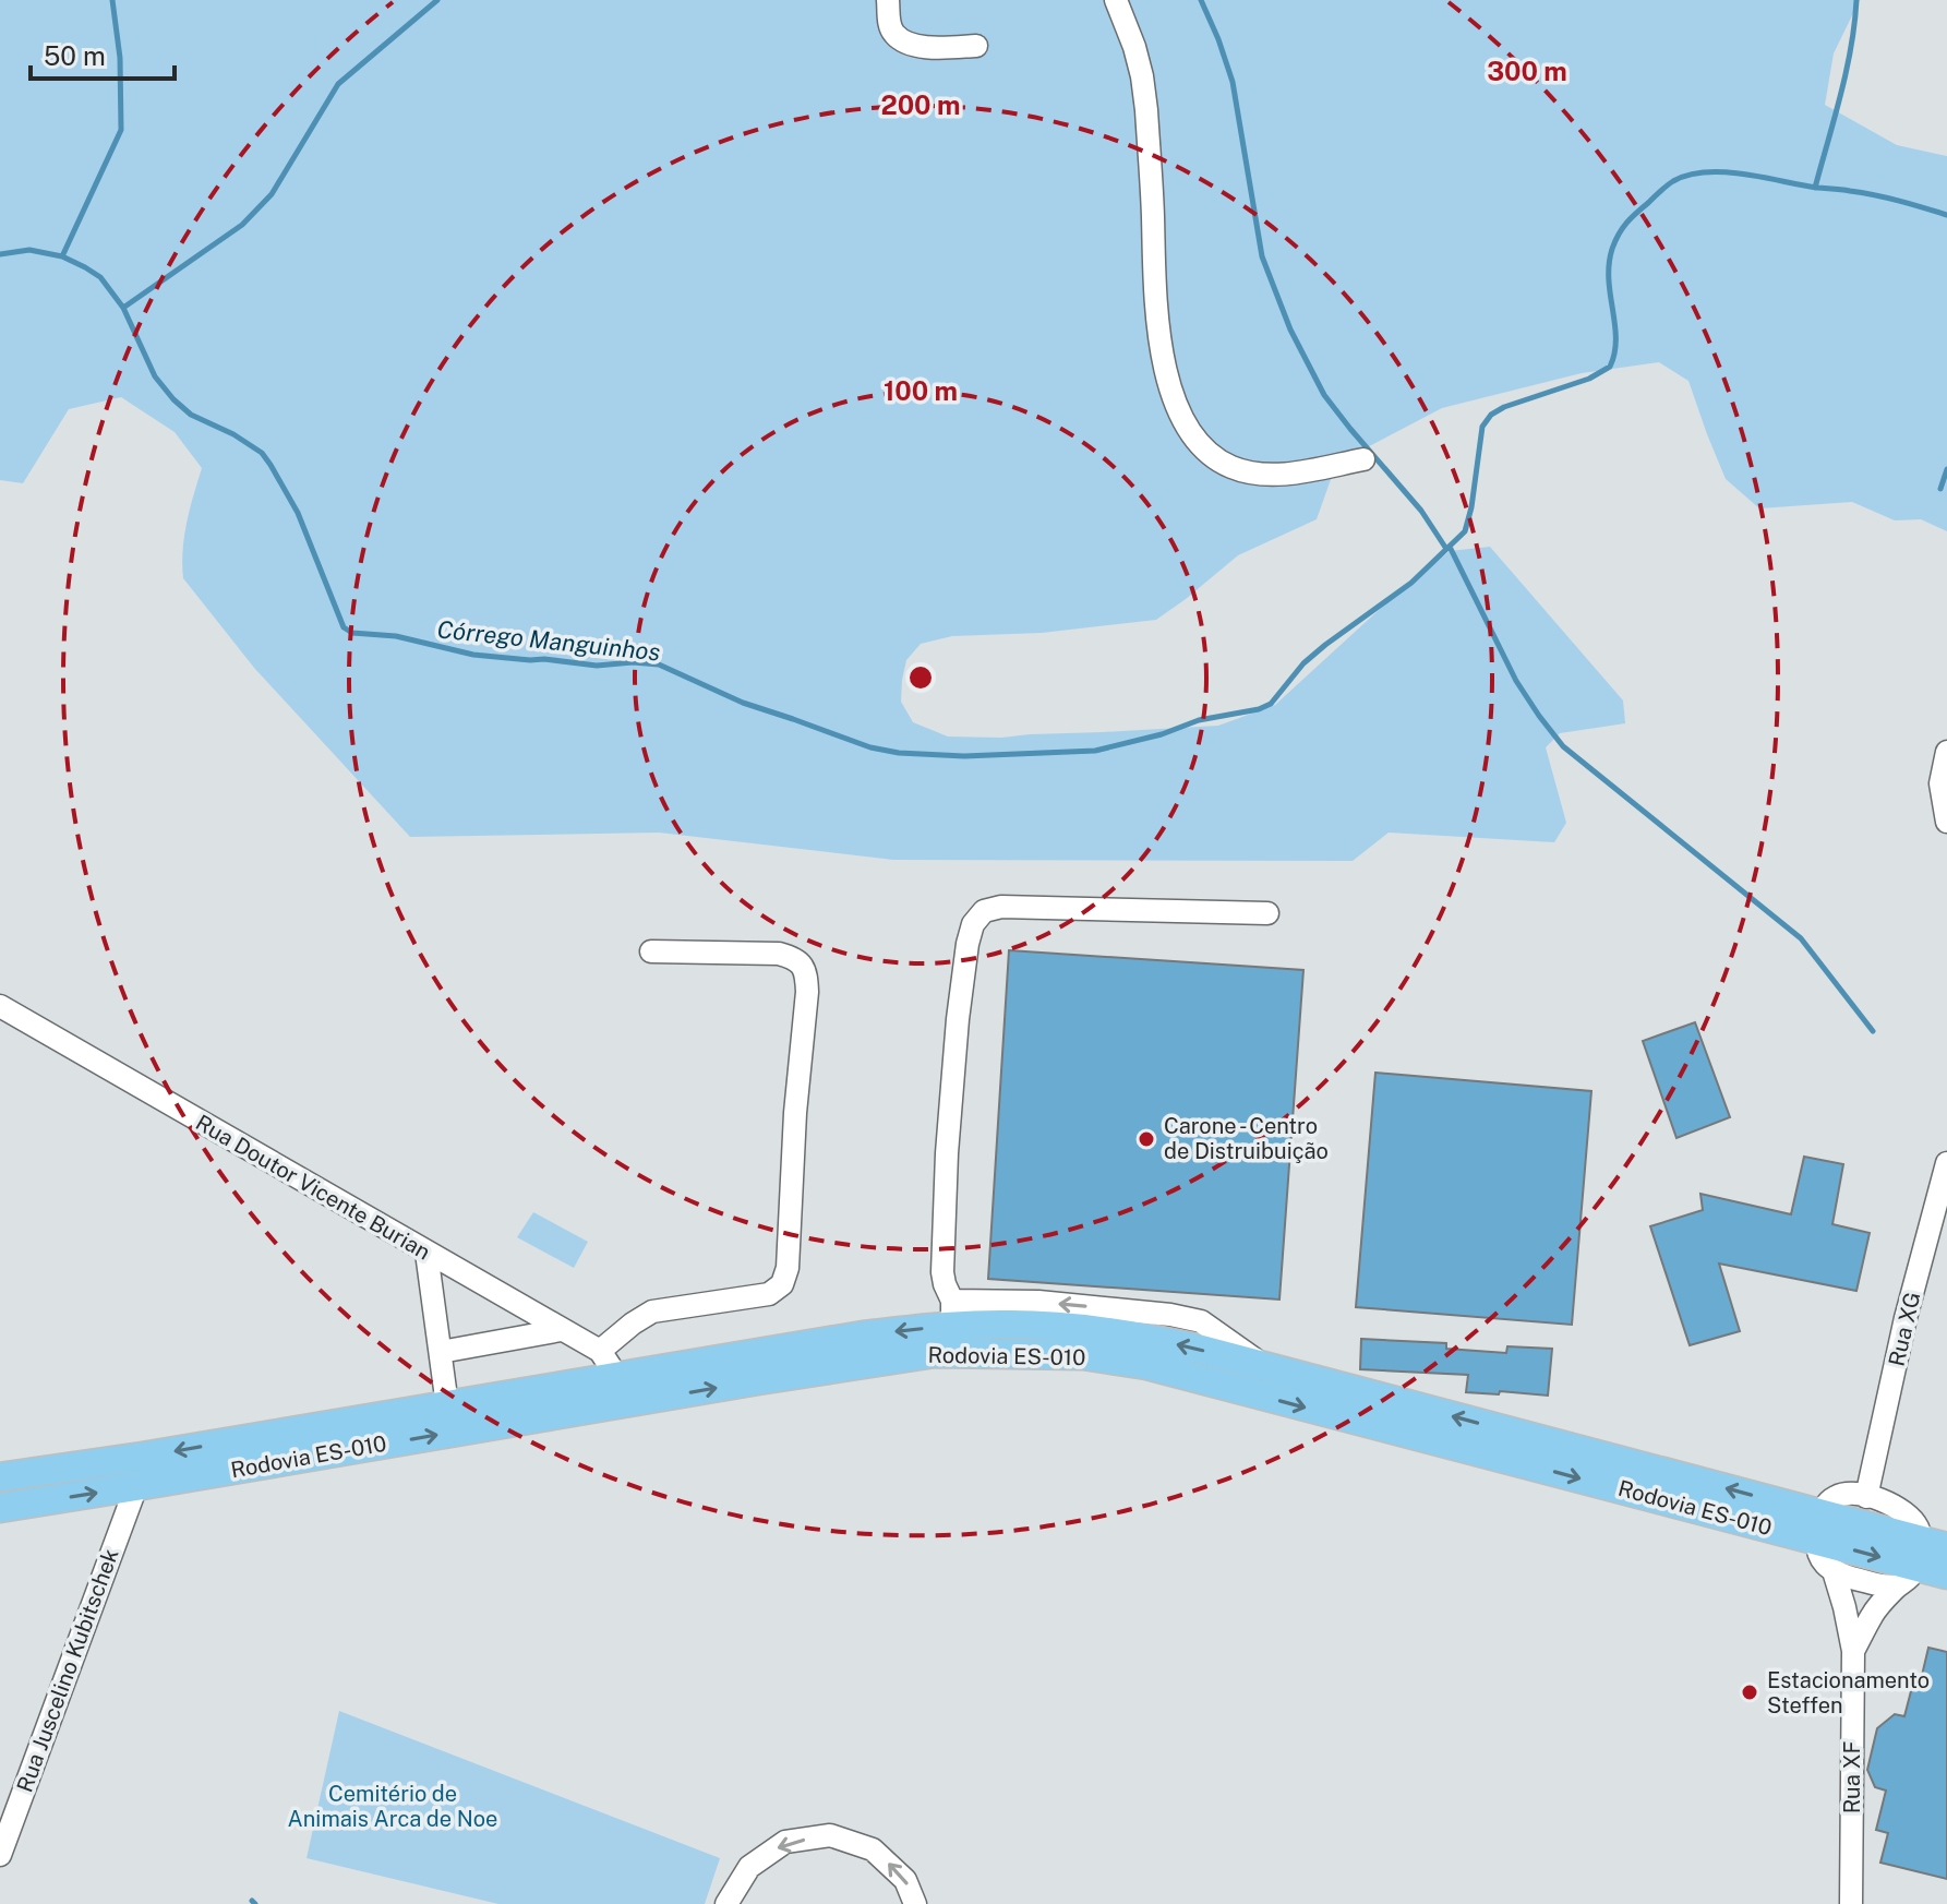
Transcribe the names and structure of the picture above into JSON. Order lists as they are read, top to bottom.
{
  "streets": {
    "main road": ["Rodovia ES-010"],
    "street": [
      "Rua Doutor Vicente Burian",
      "Rua XG",
      "Rua Juscelino Kubitschek",
      "Rua XF"
    ]
  },
  "crossings": [
    ["Rua Doutor Vicente Burian", "Rodovia ES-010"],
    ["Rodovia ES-010", "Rua Juscelino Kubitschek"],
    ["Rodovia ES-010", "Rua XF"]
  ],
  "water": ["Córrego Manguinhos"],
  "parks": ["Cemitério de Animais Arca de Noe"],
  "places": ["Carone - Centro de Distruibuição", "Estacionamento Steffen"],
  "scale_bar": "50 m",
  "rings": ["300 m", "200 m", "100 m"]
}
